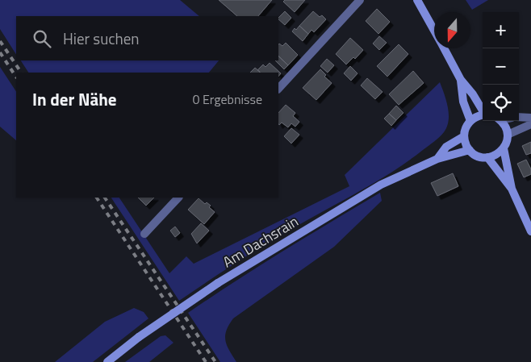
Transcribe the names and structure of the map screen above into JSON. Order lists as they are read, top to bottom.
{
  "streets": {
    "street": ["Am Dachsrain"]
  },
  "north": "bottom",
  "page": {
    "map_buttons": ["+", "−"],
    "search": "Hier suchen",
    "heading": ["In der Nähe", "0 Ergebnisse"]
  }
}
